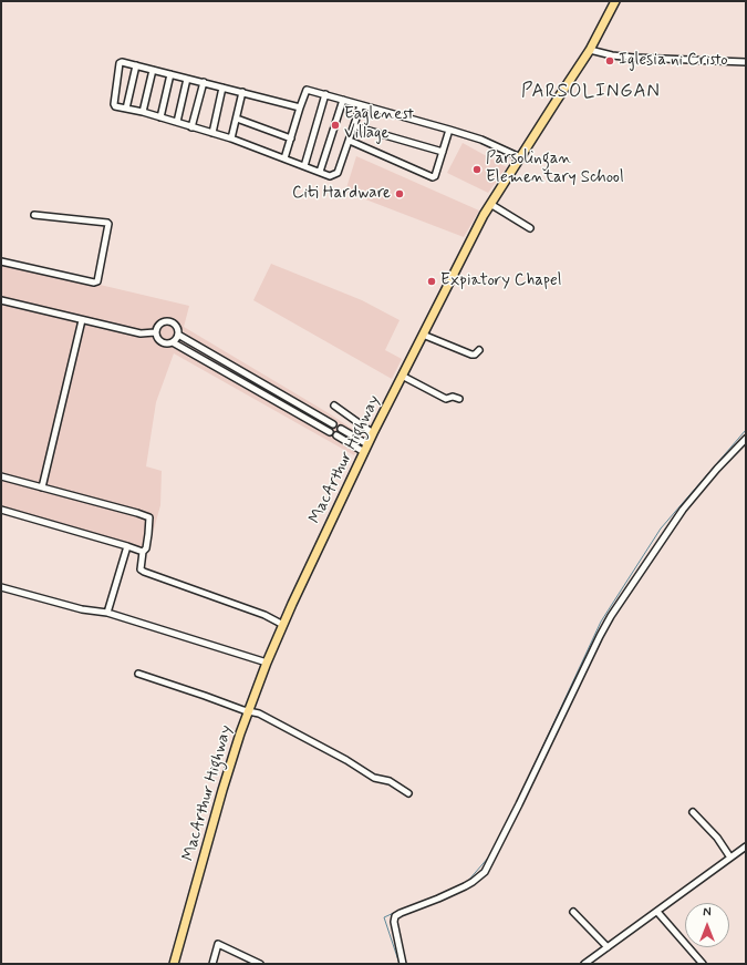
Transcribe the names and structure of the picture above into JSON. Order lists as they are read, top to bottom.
{
  "streets": {
    "highway": ["MacArthur Highway"]
  },
  "districts": ["PARSOLINGAN"],
  "places": [
    "Iglesia ni Cristo",
    "Eaglenest Village",
    "Parsolingan Elementary School",
    "Citi Hardware",
    "Expiatory Chapel"
  ],
  "north": "top"
}
